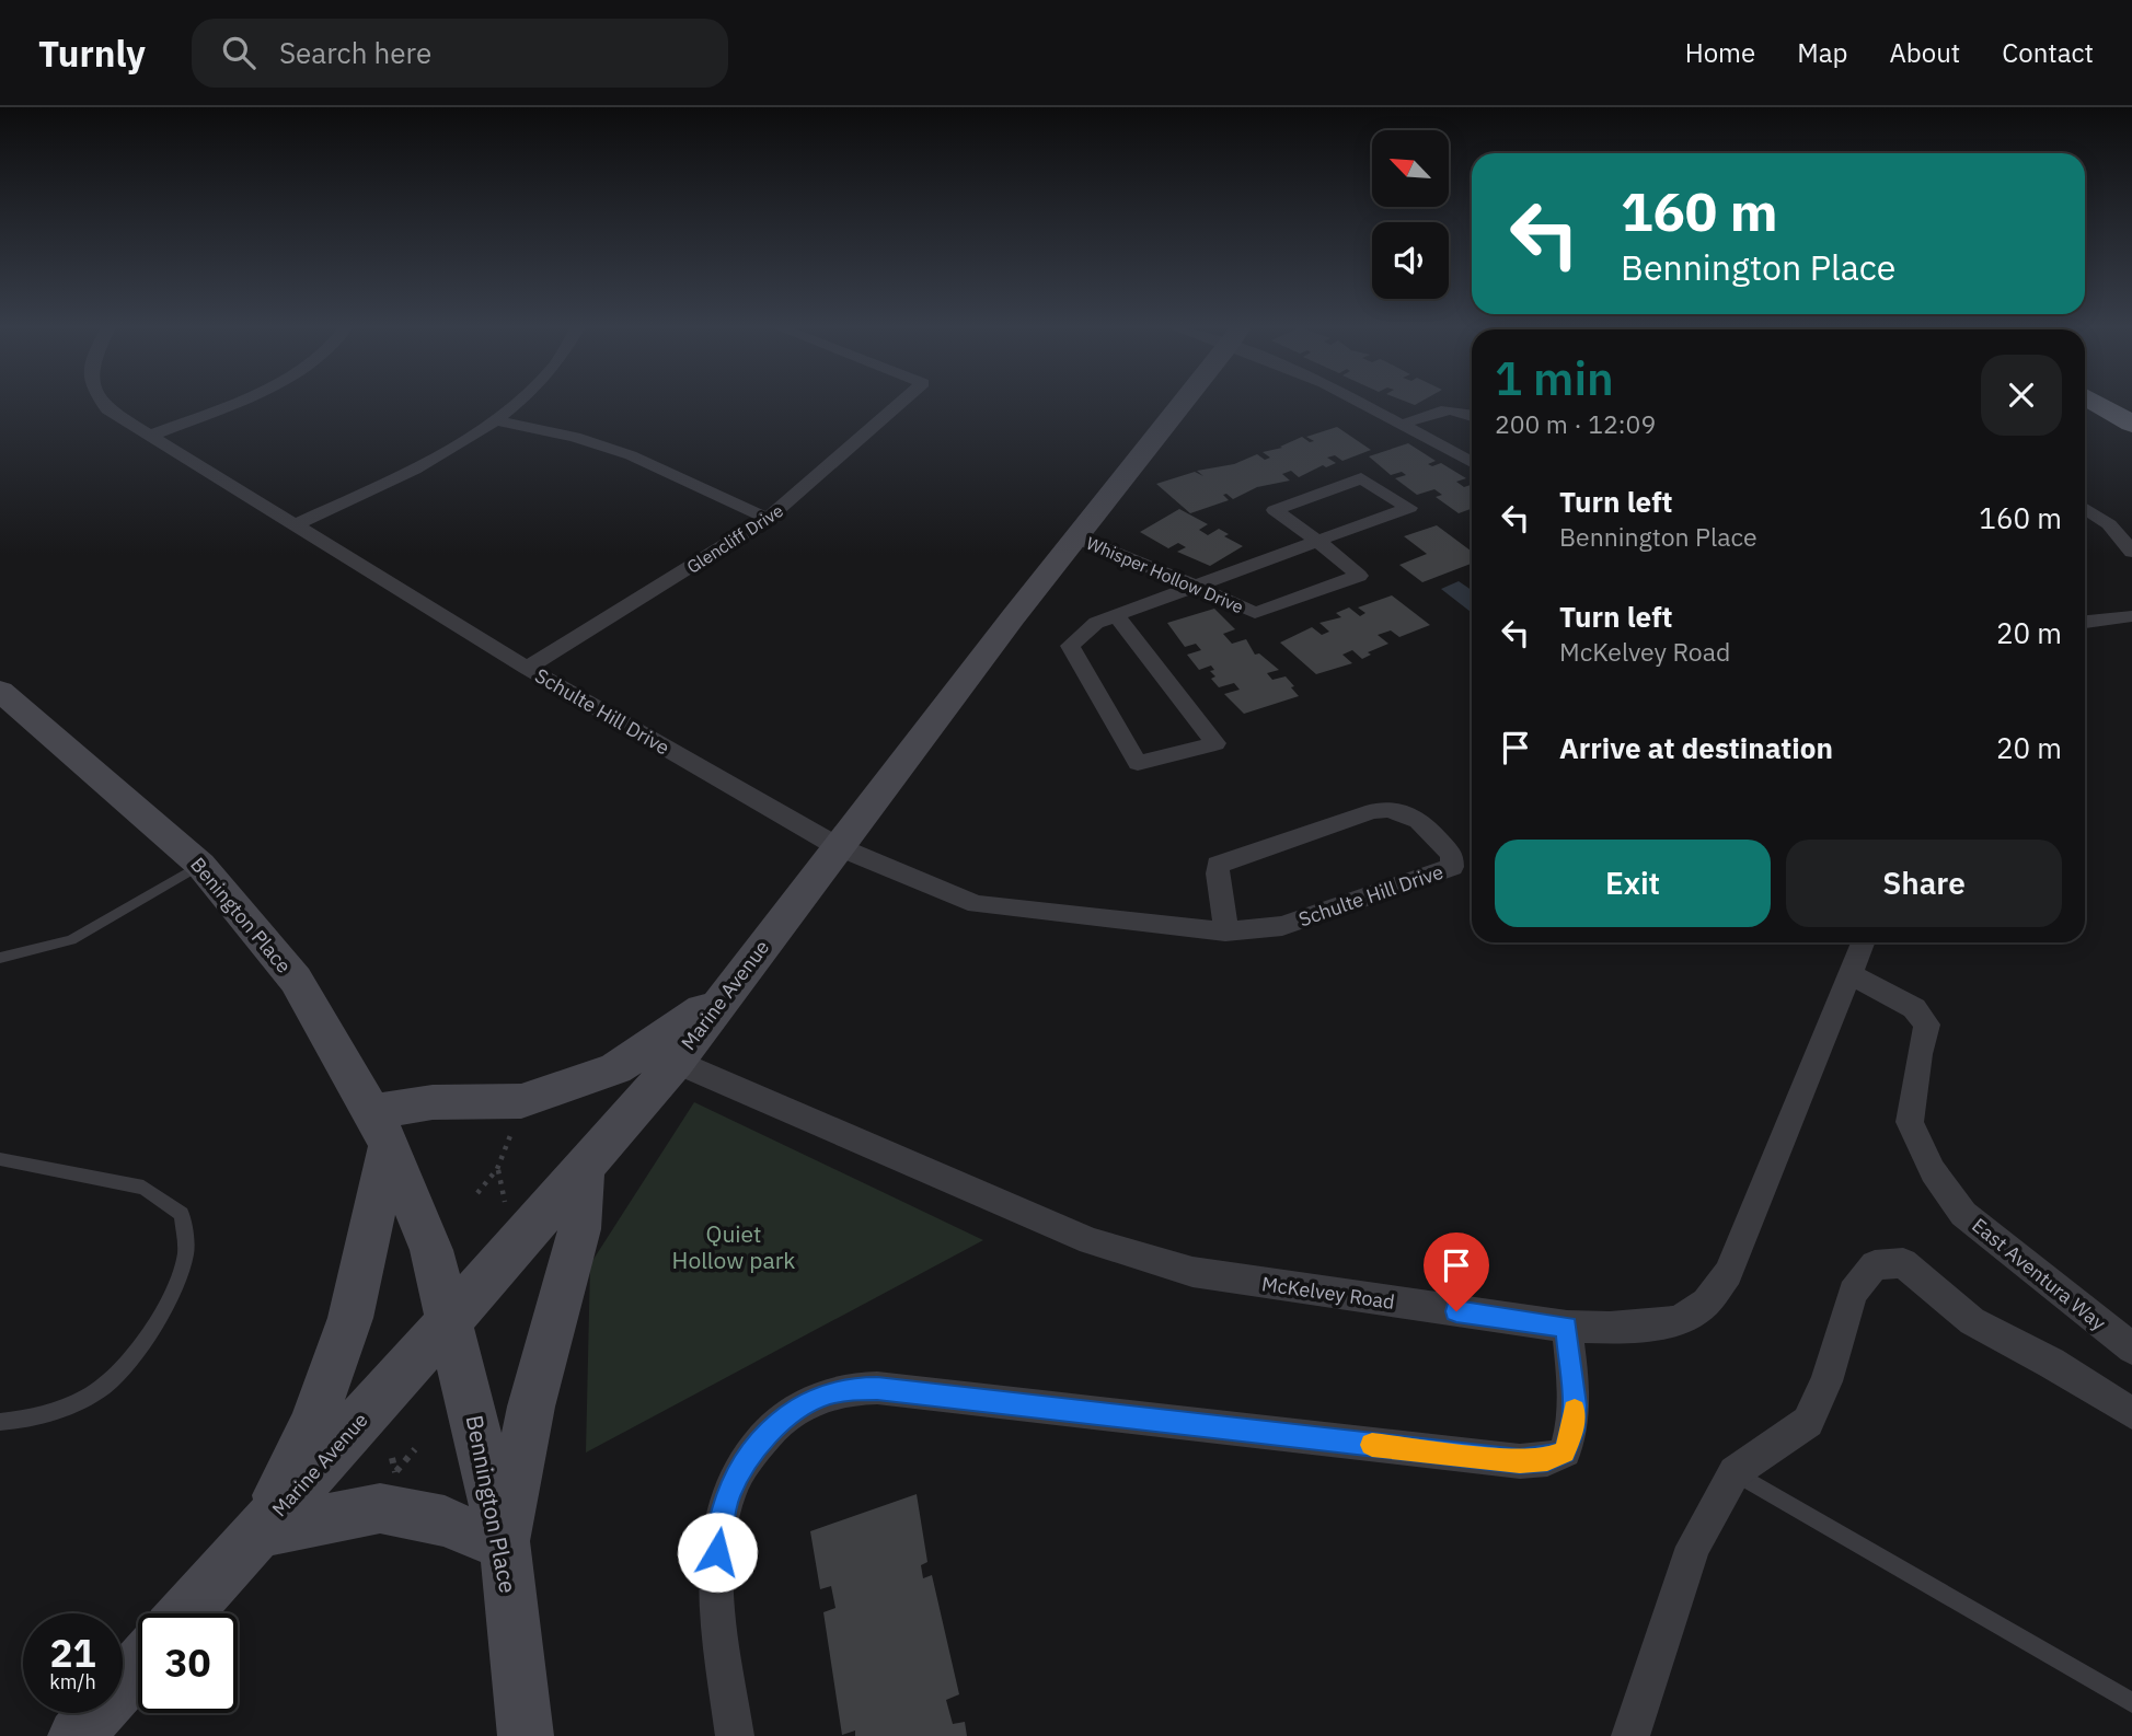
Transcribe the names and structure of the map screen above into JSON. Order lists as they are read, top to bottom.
{
  "streets": {
    "main road": ["Benington Place", "Marine Avenue", "Bennington Place"],
    "street": [
      "Glencliff Drive",
      "Whisper Hollow Drive",
      "Schulte Hill Drive",
      "East Aventura Way",
      "McKelvey Road"
    ]
  },
  "crossings": [
    ["Glencliff Drive", "Schulte Hill Drive"],
    ["Whisper Hollow Drive", "Marine Avenue"],
    ["Schulte Hill Drive", "Marine Avenue"],
    ["Marine Avenue", "McKelvey Road"],
    ["Marine Avenue", "Bennington Place"],
    ["East Aventura Way", "McKelvey Road"]
  ],
  "parks": ["Quiet Hollow park"],
  "north": "top left",
  "page": {
    "header": "Turnly",
    "search": "Search here",
    "nav": [
      "Home",
      "Map",
      "About",
      "Contact"
    ],
    "turn": ["160 m", "Bennington Place"],
    "heading": ["1 min", "200 m · 12:09"],
    "list": [
      {
        "name": "Turn left",
        "note": "Bennington Place",
        "value": "160 m"
      },
      {
        "name": "Turn left",
        "note": "McKelvey Road",
        "value": "20 m"
      },
      {
        "name": "Arrive at destination",
        "value": "20 m"
      }
    ],
    "buttons": ["Exit", "Share"],
    "speed": "21 km/h",
    "limit": "30"
  }
}
